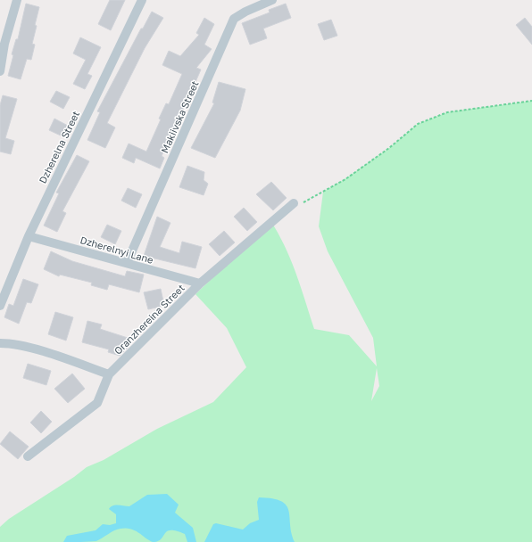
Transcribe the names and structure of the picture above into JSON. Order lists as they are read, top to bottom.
{
  "streets": {
    "street": [
      "Makiivska Street",
      "Dzherelna Street",
      "Dzherelnyi Lane",
      "Oranzhereina Street"
    ]
  },
  "crossings": [
    ["Makiivska Street", "Dzherelnyi Lane"],
    ["Dzherelna Street", "Dzherelnyi Lane"],
    ["Dzherelnyi Lane", "Oranzhereina Street"]
  ]
}
